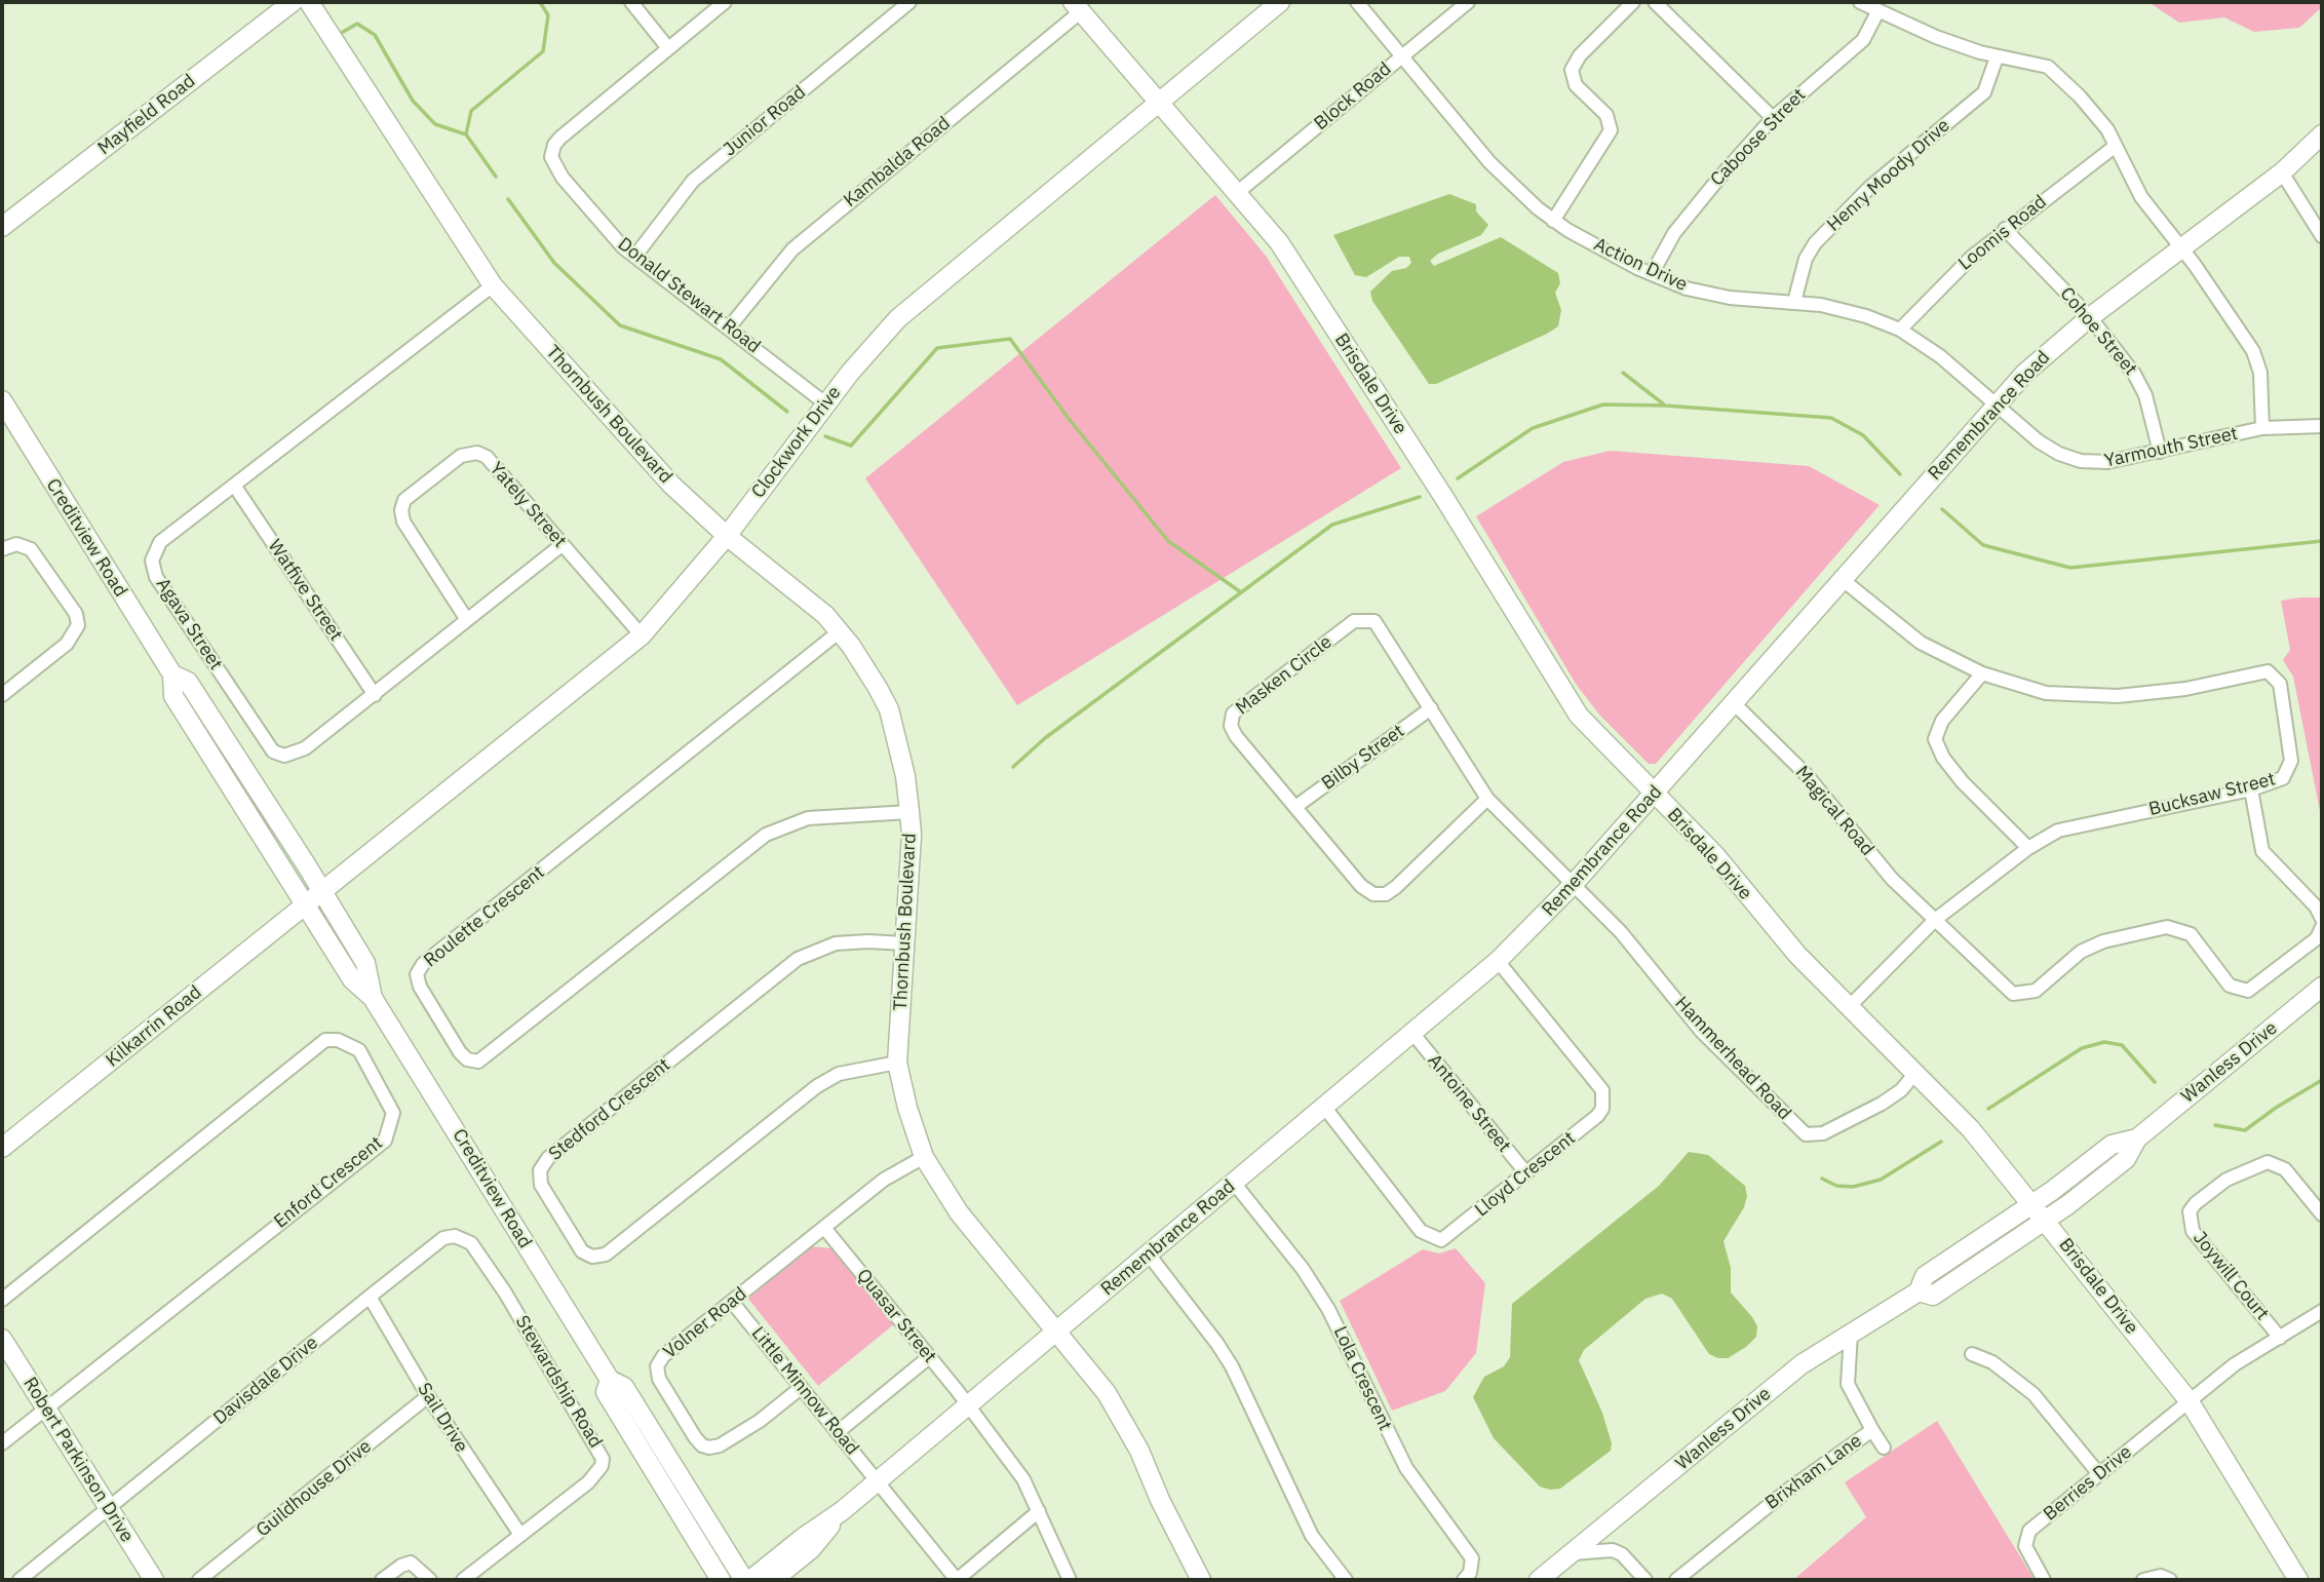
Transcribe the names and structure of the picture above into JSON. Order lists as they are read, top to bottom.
{
  "streets": {
    "street": [
      "Block Road",
      "Mayfield Road",
      "Junior Road",
      "Caboose Street",
      "Kambalda Road",
      "Henry Moody Drive",
      "Loomis Road",
      "Action Drive",
      "Donald Stewart Road",
      "Cohoe Street",
      "Brisdale Drive",
      "Thornbush Boulevard",
      "Remembrance Road",
      "Clockwork Drive",
      "Yarmouth Street",
      "Yately Street",
      "Creditview Road",
      "Watfive Street",
      "Agava Street",
      "Masken Circle",
      "Bilby Street",
      "Bucksaw Street",
      "Magical Road",
      "Roulette Crescent",
      "Kilkarrin Road",
      "Hammerhead Road",
      "Wanless Drive",
      "Antoine Street",
      "Stedford Crescent",
      "Lloyd Crescent",
      "Enford Crescent",
      "Joywill Court",
      "Quasar Street",
      "Volner Road",
      "Lola Crescent",
      "Davisdale Drive",
      "Stewardship Road",
      "Little Minnow Road",
      "Sail Drive",
      "Robert Parkinson Drive",
      "Brixham Lane",
      "Berries Drive",
      "Guildhouse Drive"
    ]
  },
  "crossings": [
    ["Block Road", "Action Drive"],
    ["Block Road", "Brisdale Drive"],
    ["Junior Road", "Donald Stewart Road"],
    ["Caboose Street", "Action Drive"],
    ["Kambalda Road", "Donald Stewart Road"],
    ["Kambalda Road", "Brisdale Drive"],
    ["Henry Moody Drive", "Action Drive"],
    ["Loomis Road", "Action Drive"],
    ["Loomis Road", "Cohoe Street"],
    ["Action Drive", "Remembrance Road"],
    ["Action Drive", "Yarmouth Street"],
    ["Donald Stewart Road", "Clockwork Drive"],
    ["Cohoe Street", "Remembrance Road"],
    ["Cohoe Street", "Yarmouth Street"],
    ["Brisdale Drive", "Remembrance Road"],
    ["Brisdale Drive", "Clockwork Drive"],
    ["Brisdale Drive", "Bucksaw Street"],
    ["Brisdale Drive", "Hammerhead Road"],
    ["Brisdale Drive", "Wanless Drive"],
    ["Brisdale Drive", "Berries Drive"],
    ["Thornbush Boulevard", "Remembrance Road"],
    ["Thornbush Boulevard", "Clockwork Drive"],
    ["Thornbush Boulevard", "Agava Street"],
    ["Thornbush Boulevard", "Roulette Crescent"],
    ["Thornbush Boulevard", "Stedford Crescent"],
    ["Thornbush Boulevard", "Volner Road"],
    ["Remembrance Road", "Yarmouth Street"],
    ["Remembrance Road", "Masken Circle"],
    ["Remembrance Road", "Bucksaw Street"],
    ["Remembrance Road", "Magical Road"],
    ["Remembrance Road", "Hammerhead Road"],
    ["Remembrance Road", "Antoine Street"],
    ["Remembrance Road", "Lloyd Crescent"],
    ["Remembrance Road", "Quasar Street"],
    ["Remembrance Road", "Lola Crescent"],
    ["Remembrance Road", "Little Minnow Road"],
    ["Clockwork Drive", "Yately Street"],
    ["Clockwork Drive", "Creditview Road"],
    ["Clockwork Drive", "Kilkarrin Road"],
    ["Yately Street", "Agava Street"],
    ["Creditview Road", "Kilkarrin Road"],
    ["Watfive Street", "Agava Street"],
    ["Masken Circle", "Bilby Street"],
    ["Masken Circle", "Hammerhead Road"],
    ["Bucksaw Street", "Magical Road"],
    ["Wanless Drive", "Brixham Lane"],
    ["Antoine Street", "Lloyd Crescent"],
    ["Enford Crescent", "Robert Parkinson Drive"],
    ["Joywill Court", "Berries Drive"],
    ["Quasar Street", "Volner Road"],
    ["Volner Road", "Little Minnow Road"],
    ["Davisdale Drive", "Stewardship Road"],
    ["Davisdale Drive", "Sail Drive"],
    ["Davisdale Drive", "Robert Parkinson Drive"],
    ["Stewardship Road", "Sail Drive"],
    ["Sail Drive", "Guildhouse Drive"]
  ]
}
